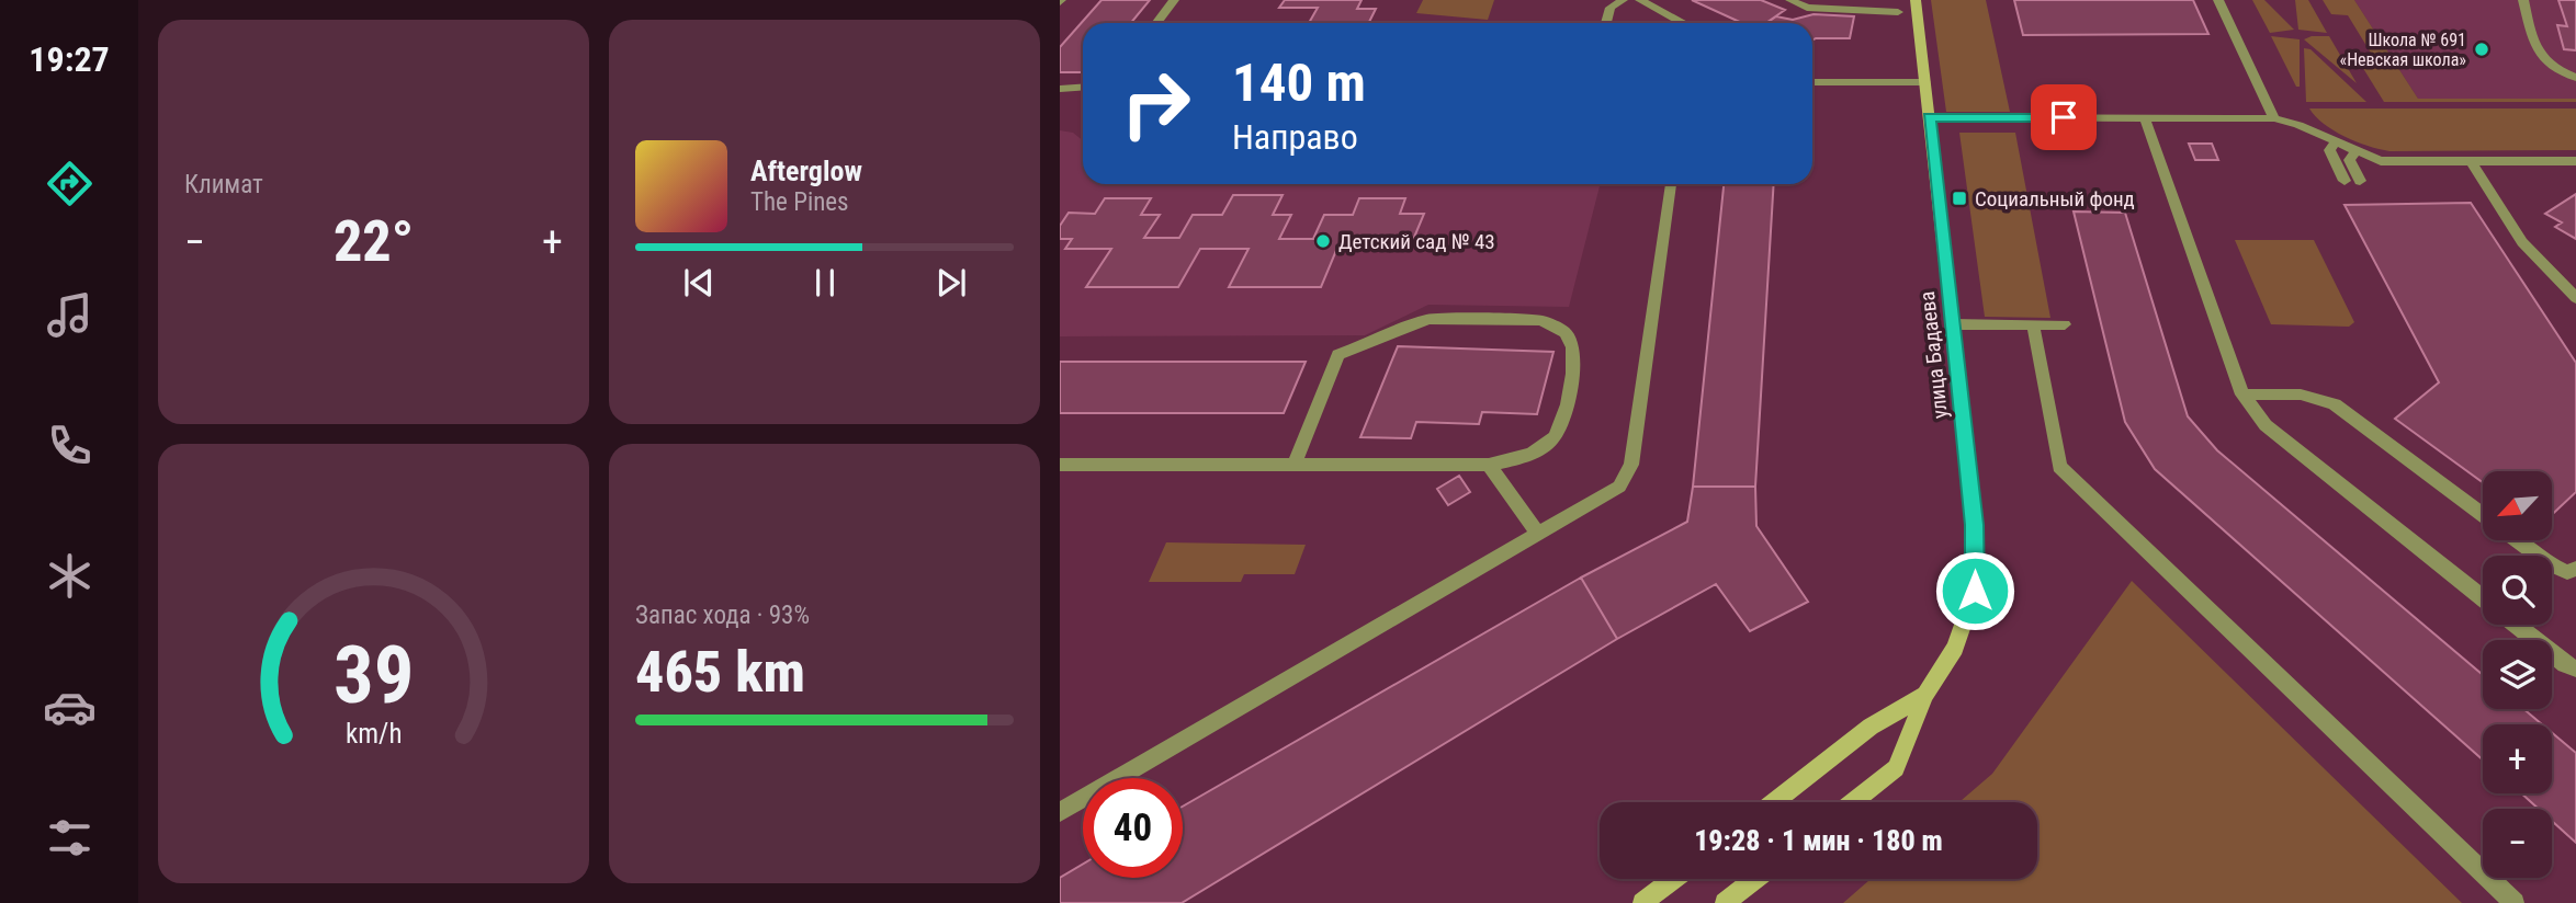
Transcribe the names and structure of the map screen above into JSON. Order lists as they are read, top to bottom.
{
  "streets": {
    "street": ["улица Бадаева"]
  },
  "places": {
    "other": ["Школа № 691 «Невская школа»", "Детский сад № 43"],
    "transit": ["Социальный фонд"]
  },
  "north": "bottom left",
  "page": {
    "tabs": "19:27",
    "tile": [
      "Климат",
      ["Запас хода · 93%", "465 km"]
    ],
    "turn": ["140 m", "Направо"],
    "song": ["Afterglow", "The Pines"],
    "heat": ["−", "22°", "+"],
    "map_buttons": ["+", "−"],
    "limit": "40",
    "trip": "19:28 · 1 мин · 180 m",
    "gauge": ["39", "km/h"]
  }
}
